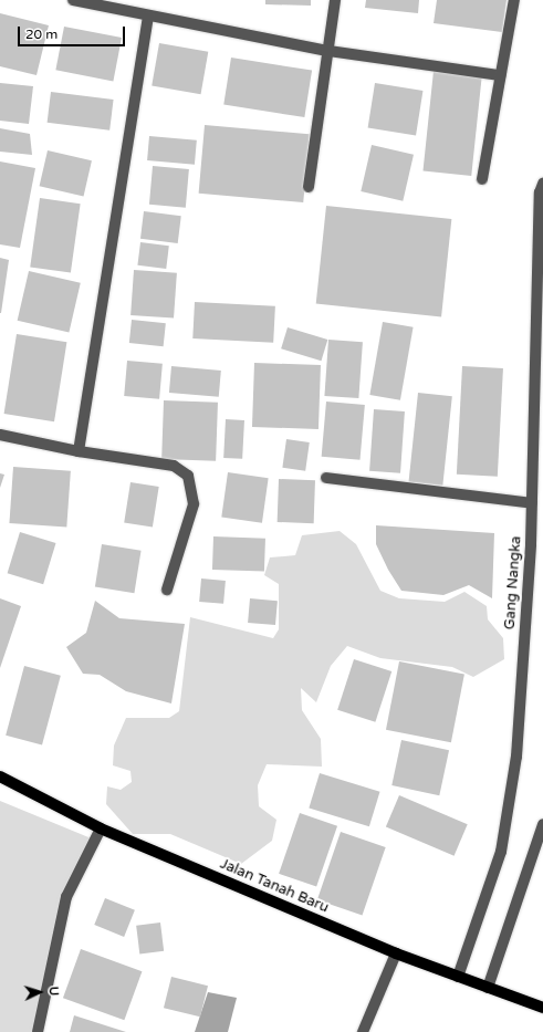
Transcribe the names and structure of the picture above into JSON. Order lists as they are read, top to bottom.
{
  "streets": {
    "main road": ["Jalan Tanah Baru"],
    "street": ["Gang Nangka"]
  },
  "crossings": [
    ["Gang Nangka", "Jalan Tanah Baru"]
  ],
  "scale_bar": "20 m",
  "north": "right"
}
